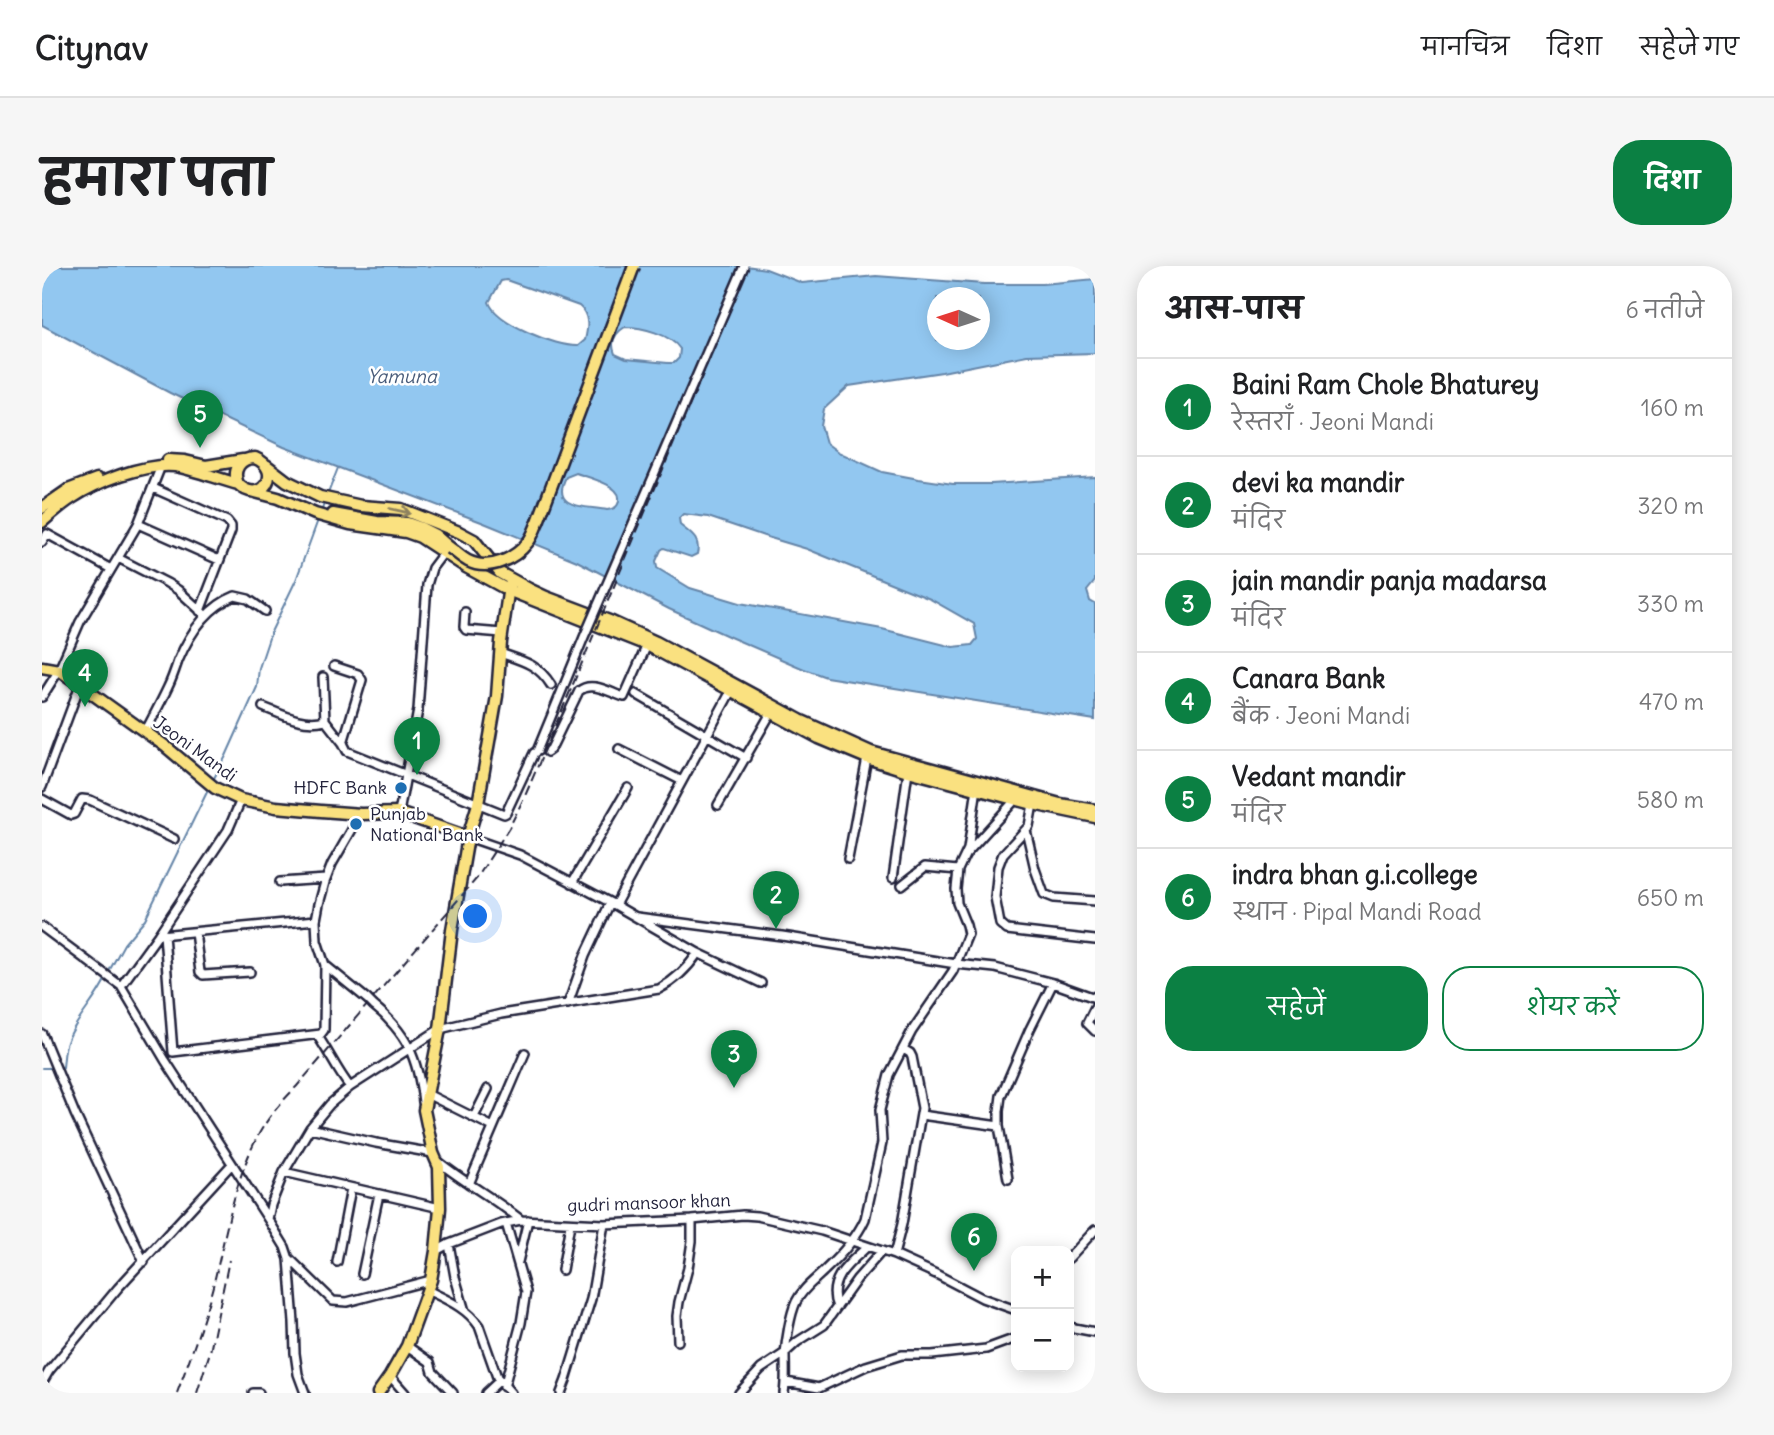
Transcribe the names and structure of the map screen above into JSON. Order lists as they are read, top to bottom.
{
  "streets": {
    "main road": ["Jeoni Mandi"],
    "street": ["gudri mansoor khan"]
  },
  "water": ["Yamuna"],
  "places": ["HDFC Bank", "Punjab National Bank"],
  "north": "left",
  "page": {
    "header": "Citynav",
    "nav": ["मानचित्र", "दिशा", "सहेजे गए"],
    "title": "हमारा पता",
    "buttons": [
      "दिशा",
      ["सहेजें", "शेयर करें"]
    ],
    "heading": ["आस-पास", "6 नतीजे"],
    "list": [
      {
        "mark": "1",
        "name": "Baini Ram Chole Bhaturey",
        "note": "रेस्तराँ · Jeoni Mandi",
        "value": "160 m"
      },
      {
        "mark": "2",
        "name": "devi ka mandir",
        "note": "मंदिर",
        "value": "320 m"
      },
      {
        "mark": "3",
        "name": "jain mandir panja madarsa",
        "note": "मंदिर",
        "value": "330 m"
      },
      {
        "mark": "4",
        "name": "Canara Bank",
        "note": "बैंक · Jeoni Mandi",
        "value": "470 m"
      },
      {
        "mark": "5",
        "name": "Vedant mandir",
        "note": "मंदिर",
        "value": "580 m"
      },
      {
        "mark": "6",
        "name": "indra bhan g.i.college",
        "note": "स्थान · Pipal Mandi Road",
        "value": "650 m"
      }
    ],
    "pins": [
      "5",
      "4",
      "1",
      "2",
      "3",
      "6"
    ],
    "map_buttons": ["+", "−"]
  }
}
